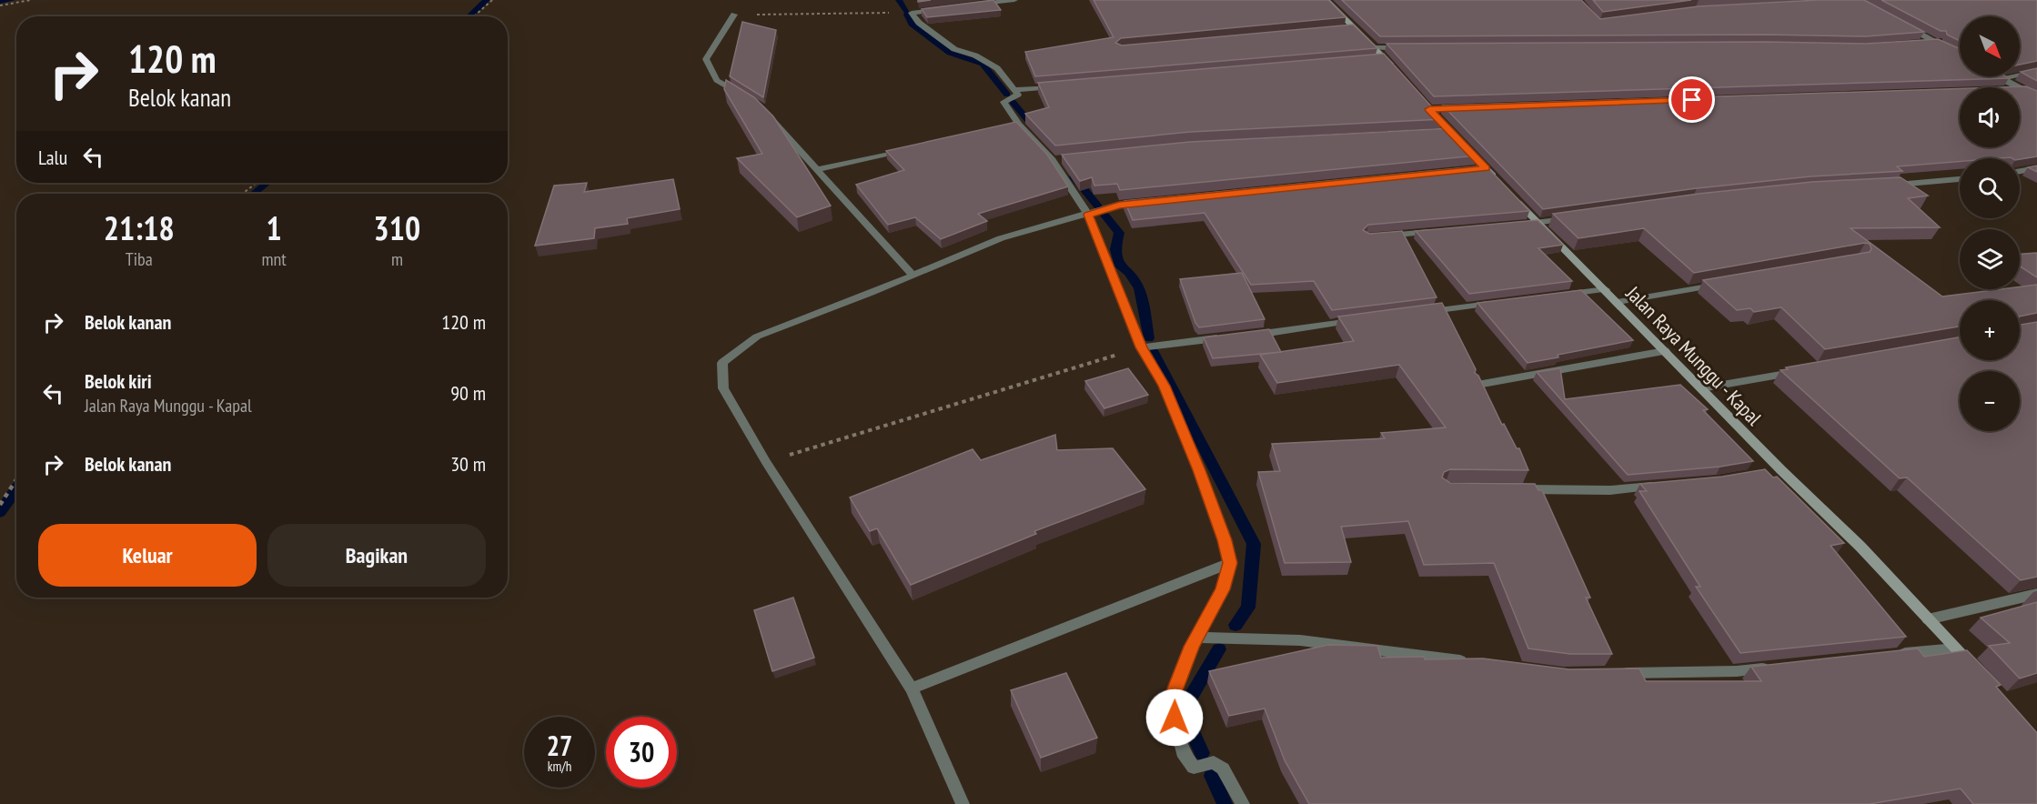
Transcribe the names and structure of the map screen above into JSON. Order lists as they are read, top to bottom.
{
  "streets": {
    "street": ["Jalan Raya Munggu - Kapal"]
  },
  "north": "bottom right",
  "page": {
    "map_buttons": ["+", "−"],
    "turn": ["120 m", "Belok kanan"],
    "then": "Lalu",
    "eta": [
      "21:18",
      "Tiba",
      "1",
      "mnt",
      "310",
      "m"
    ],
    "list": [
      {
        "name": "Belok kanan",
        "value": "120 m"
      },
      {
        "name": "Belok kiri",
        "note": "Jalan Raya Munggu - Kapal",
        "value": "90 m"
      },
      {
        "name": "Belok kanan",
        "value": "30 m"
      }
    ],
    "buttons": ["Keluar", "Bagikan"],
    "speed": "27 km/h",
    "limit": "30"
  }
}
